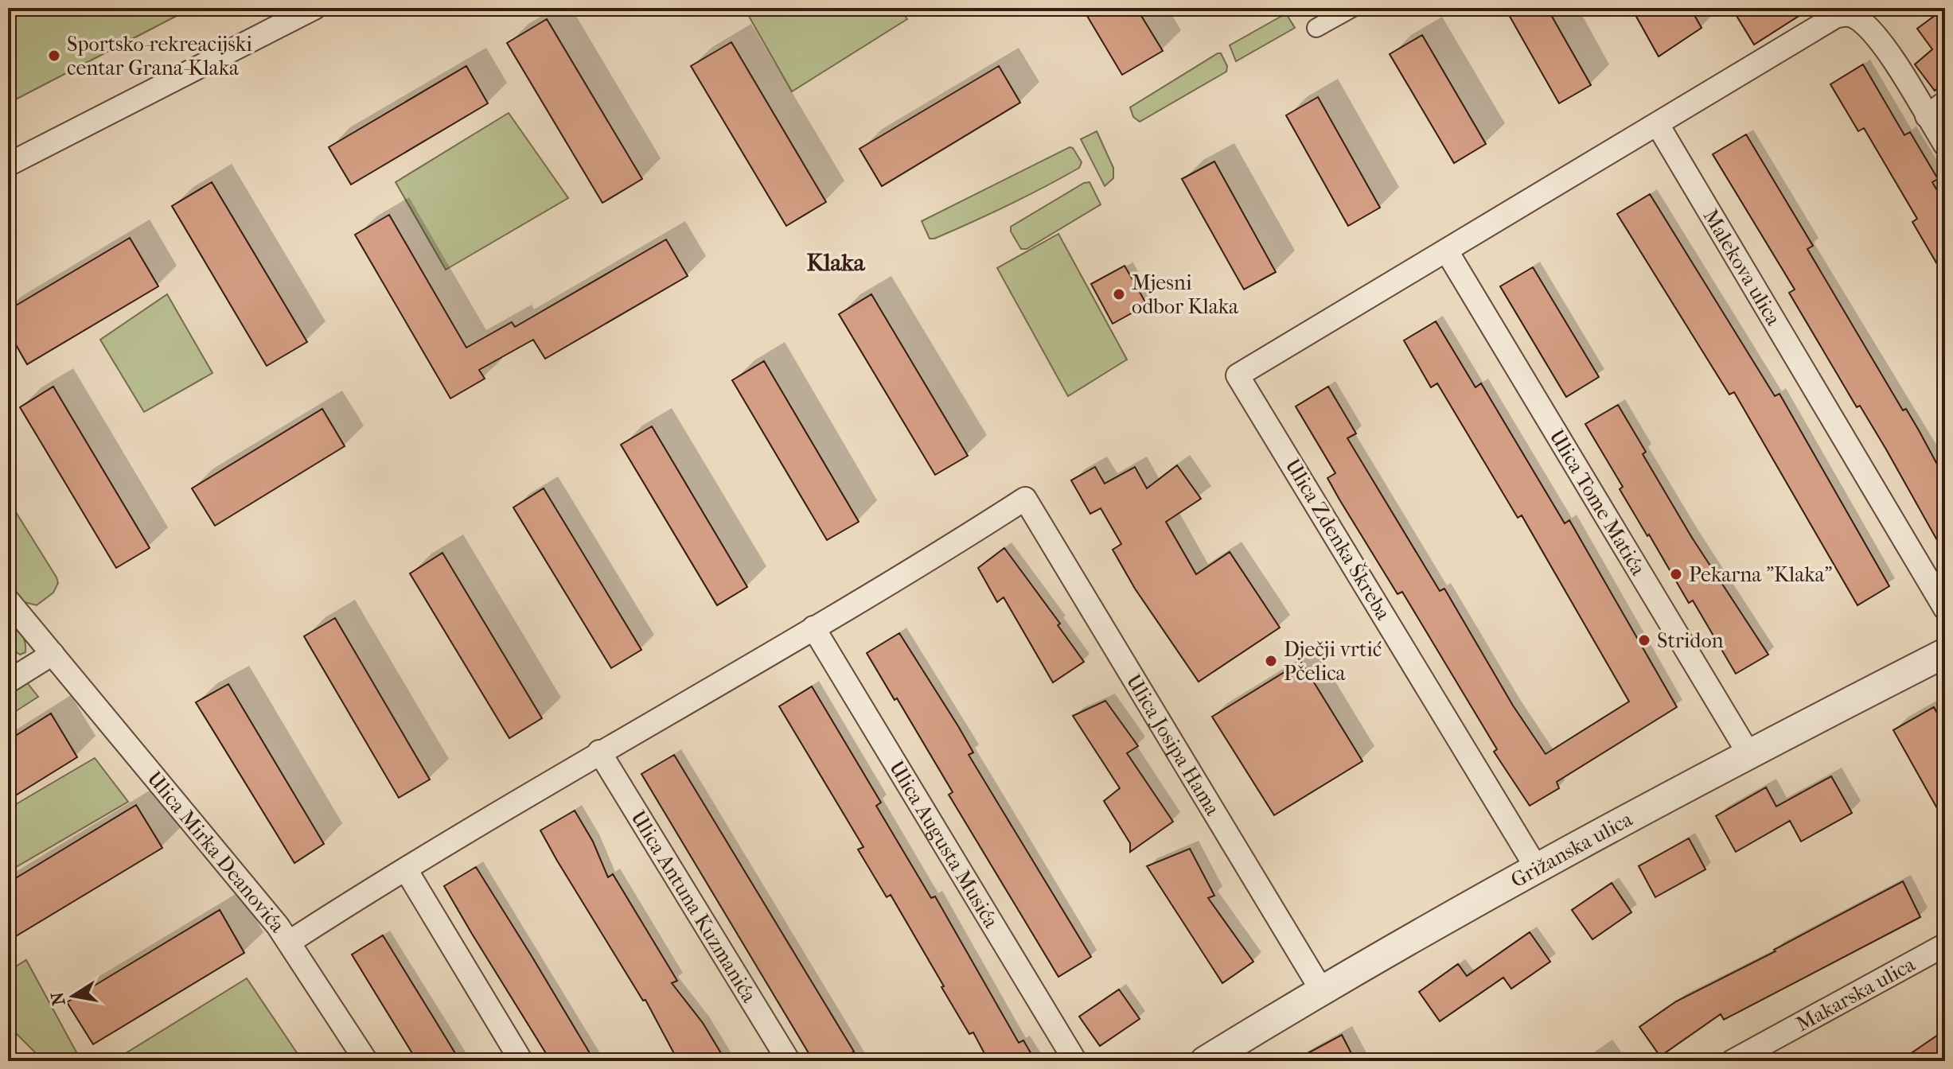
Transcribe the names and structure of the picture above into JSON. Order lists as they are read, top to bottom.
{
  "streets": {
    "street": [
      "Malekova ulica",
      "Ulica Tome Matića",
      "Ulica Zdenka Škreba",
      "Ulica Josipa Hama",
      "Ulica Augusta Musića",
      "Grižanska ulica",
      "Ulica Mirka Deanovića",
      "Ulica Antuna Kuzmanića",
      "Makarska ulica"
    ]
  },
  "crossings": [
    ["Ulica Tome Matića", "Ulica Zdenka Škreba"],
    ["Ulica Tome Matića", "Grižanska ulica"],
    ["Ulica Zdenka Škreba", "Grižanska ulica"],
    ["Ulica Josipa Hama", "Ulica Augusta Musića"],
    ["Ulica Josipa Hama", "Grižanska ulica"]
  ],
  "districts": ["Klaka"],
  "places": [
    "Sportsko-rekreacijski centar Grana-Klaka",
    "Mjesni odbor Klaka",
    "Pekarna \"Klaka\"",
    "Stridon",
    "Dječji vrtić Pčelica"
  ],
  "north": "left"
}
